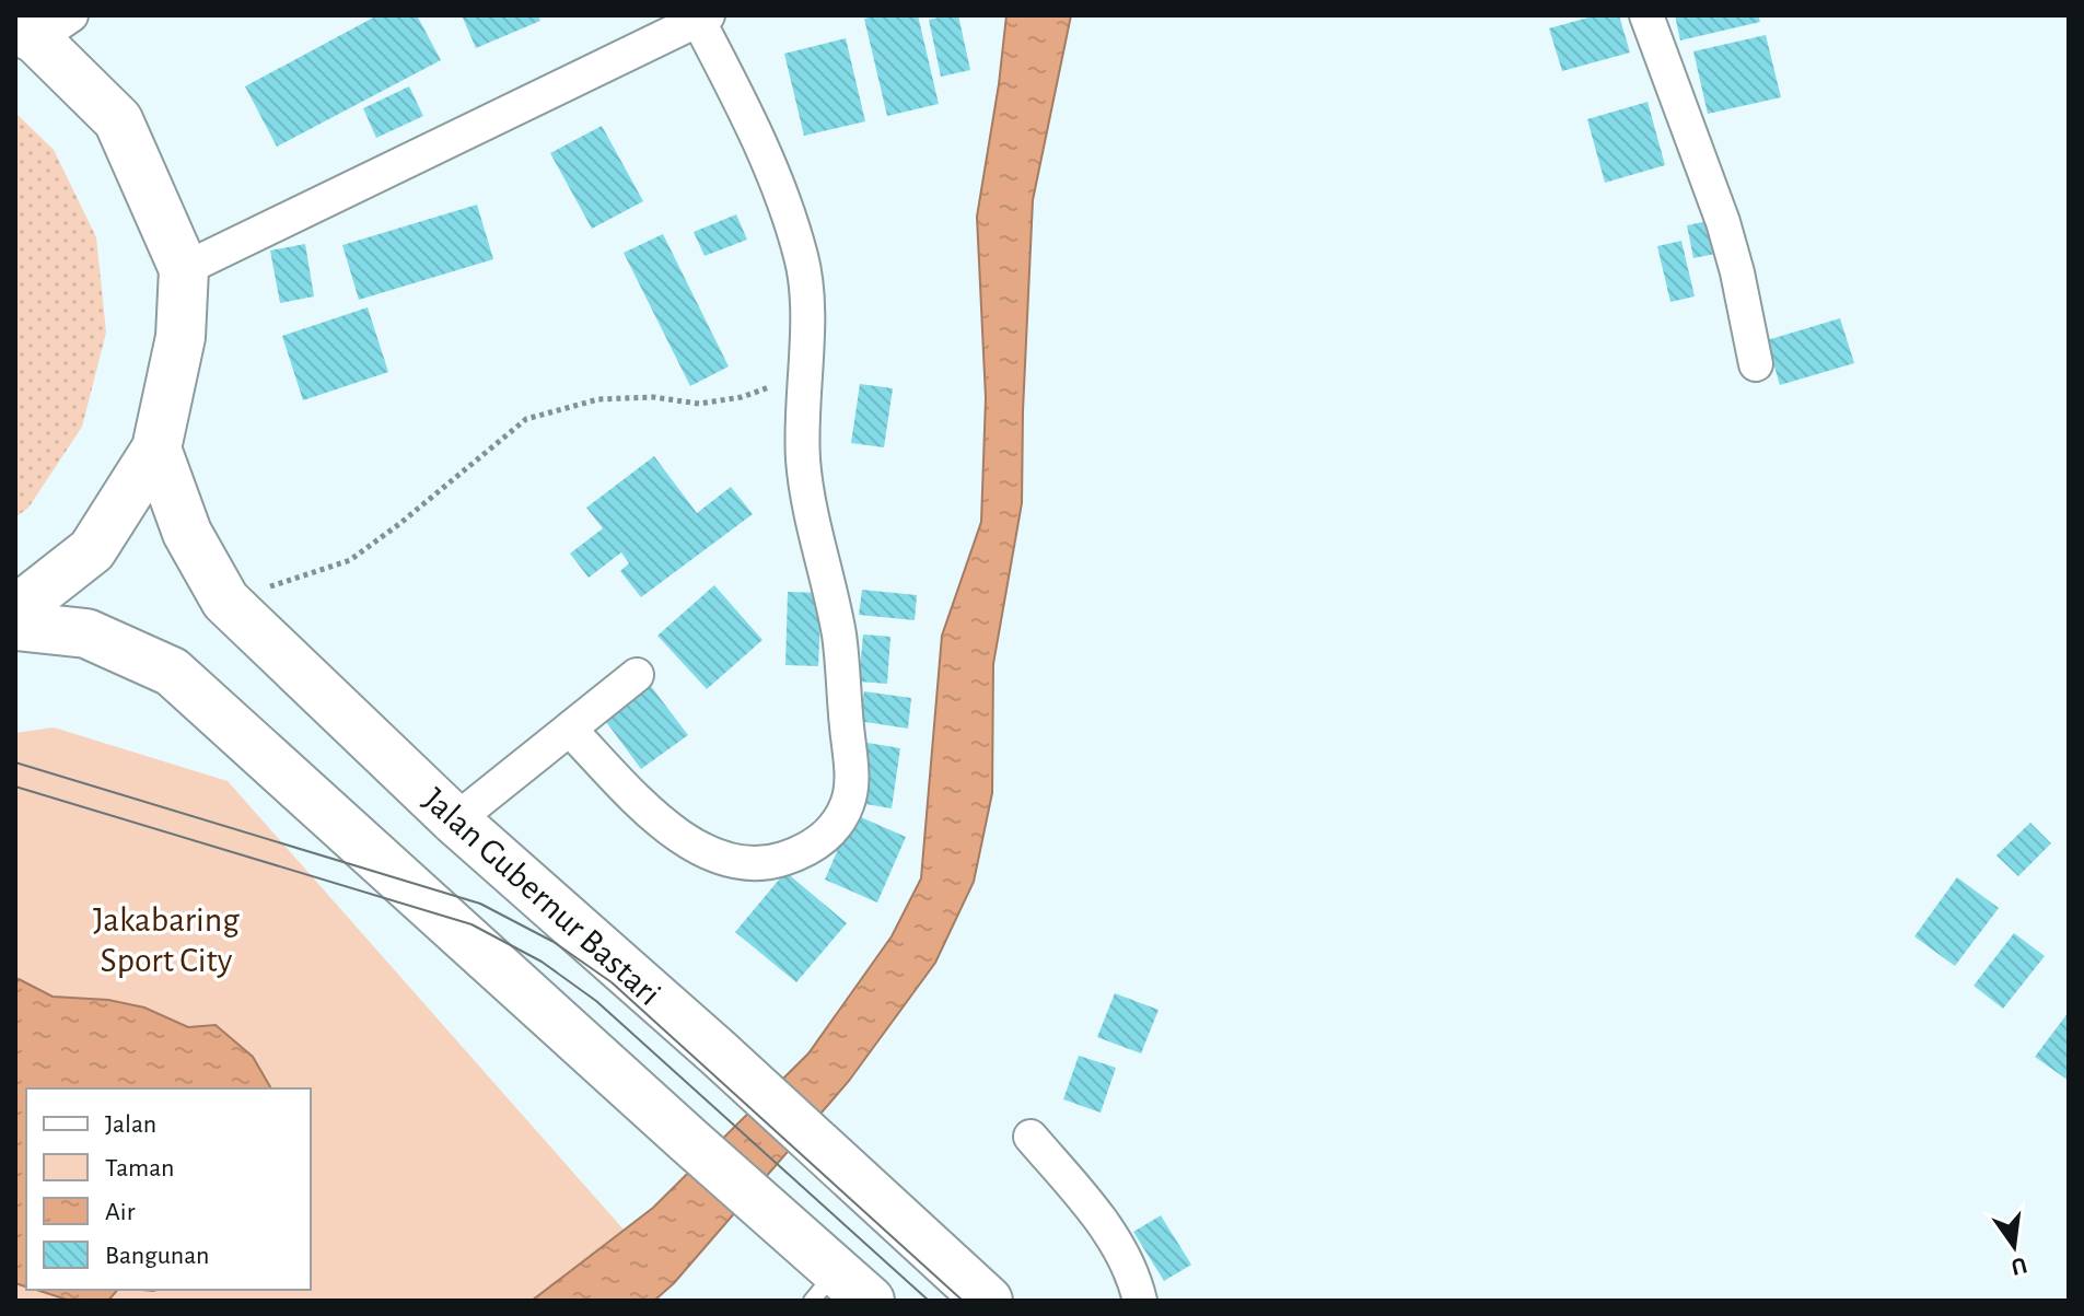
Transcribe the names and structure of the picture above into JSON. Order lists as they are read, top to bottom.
{
  "streets": {
    "highway": ["Jalan Gubernur Bastari"]
  },
  "parks": ["Jakabaring Sport City"],
  "legend": [
    "Jalan",
    "Taman",
    "Air",
    "Bangunan"
  ],
  "north": "bottom"
}
